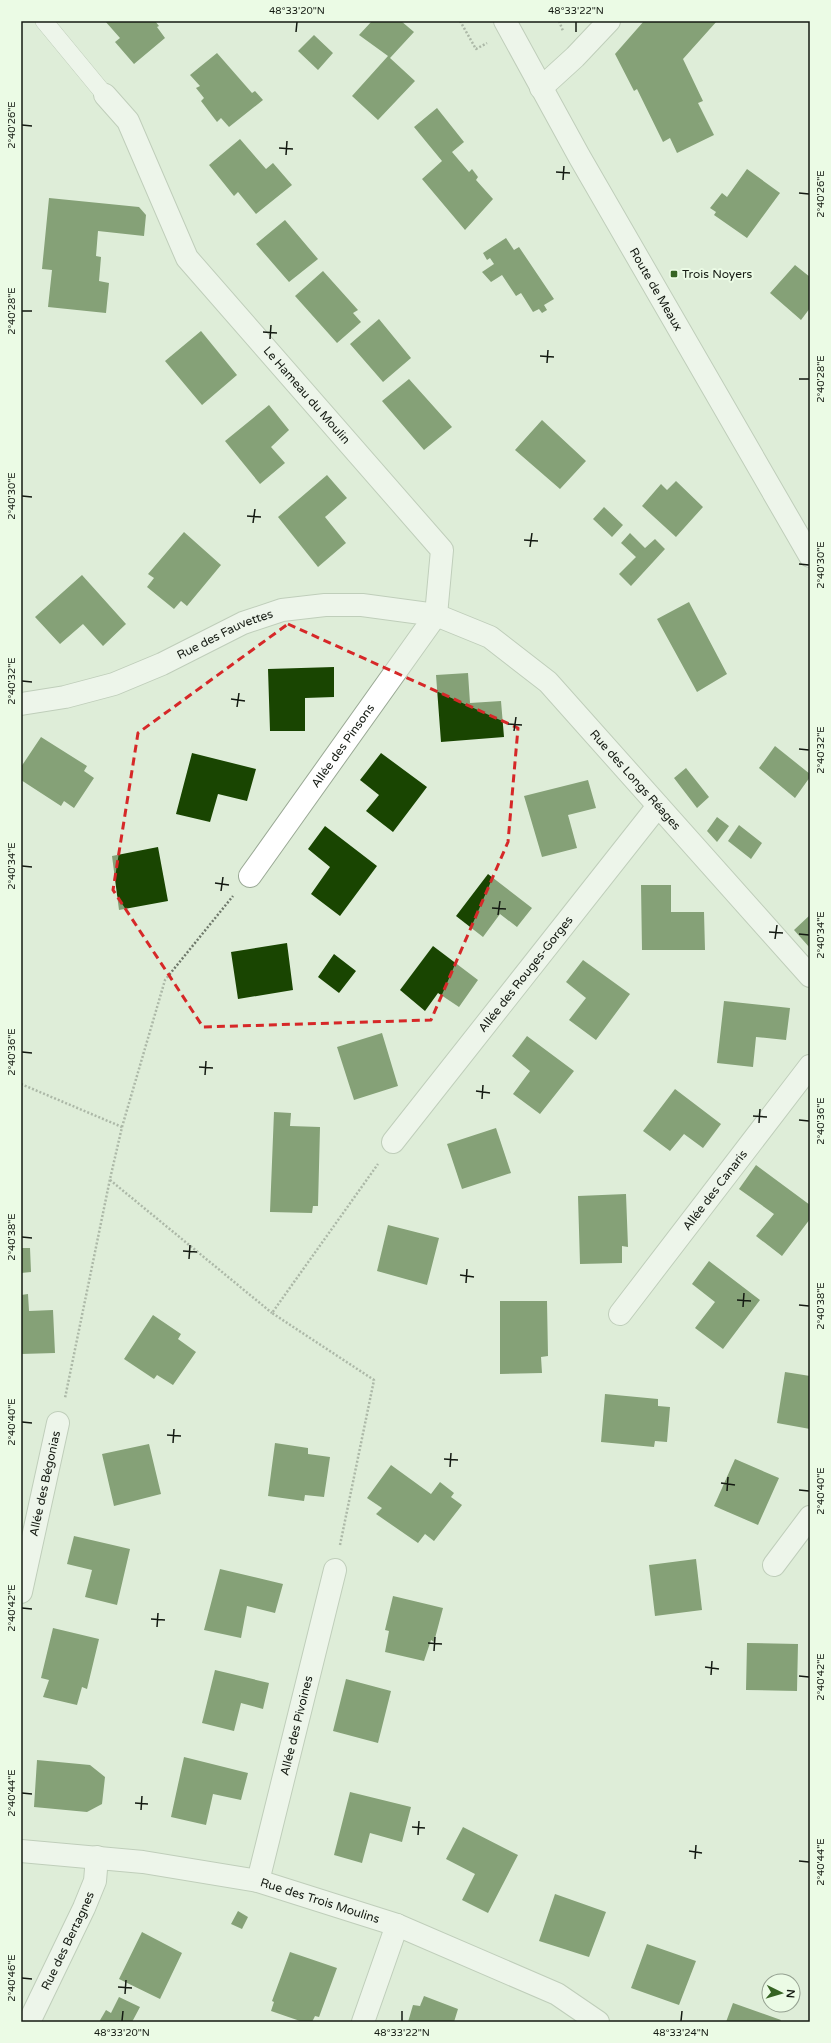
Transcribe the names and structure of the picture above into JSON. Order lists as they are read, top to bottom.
{
  "streets": {
    "street": [
      "Route de Meaux",
      "Le Hameau du Moulin",
      "Rue des Fauvettes",
      "Allée des Pinsons",
      "Rue des Longs Réages",
      "Allée des Rouges-Gorges",
      "Allée des Canaris",
      "Allée des Bégonias",
      "Allée des Pivoines",
      "Rue des Trois Moulins",
      "Rue des Bertagnes"
    ]
  },
  "crossings": [
    ["Le Hameau du Moulin", "Rue des Fauvettes"],
    ["Le Hameau du Moulin", "Allée des Pinsons"],
    ["Le Hameau du Moulin", "Rue des Longs Réages"],
    ["Rue des Fauvettes", "Allée des Pinsons"],
    ["Rue des Fauvettes", "Rue des Longs Réages"],
    ["Allée des Pinsons", "Rue des Longs Réages"],
    ["Rue des Longs Réages", "Allée des Rouges-Gorges"],
    ["Allée des Pivoines", "Rue des Trois Moulins"],
    ["Rue des Trois Moulins", "Rue des Bertagnes"]
  ],
  "places": {
    "transit": ["Trois Noyers"]
  },
  "north": "right",
  "coordinates": [
    "48°33'20\"N",
    "48°33'22\"N",
    "2°40'26\"E",
    "2°40'28\"E",
    "2°40'30\"E",
    "2°40'32\"E",
    "2°40'34\"E",
    "2°40'36\"E",
    "2°40'38\"E",
    "2°40'40\"E",
    "2°40'42\"E",
    "2°40'44\"E",
    "2°40'46\"E",
    "48°33'24\"N"
  ]
}
